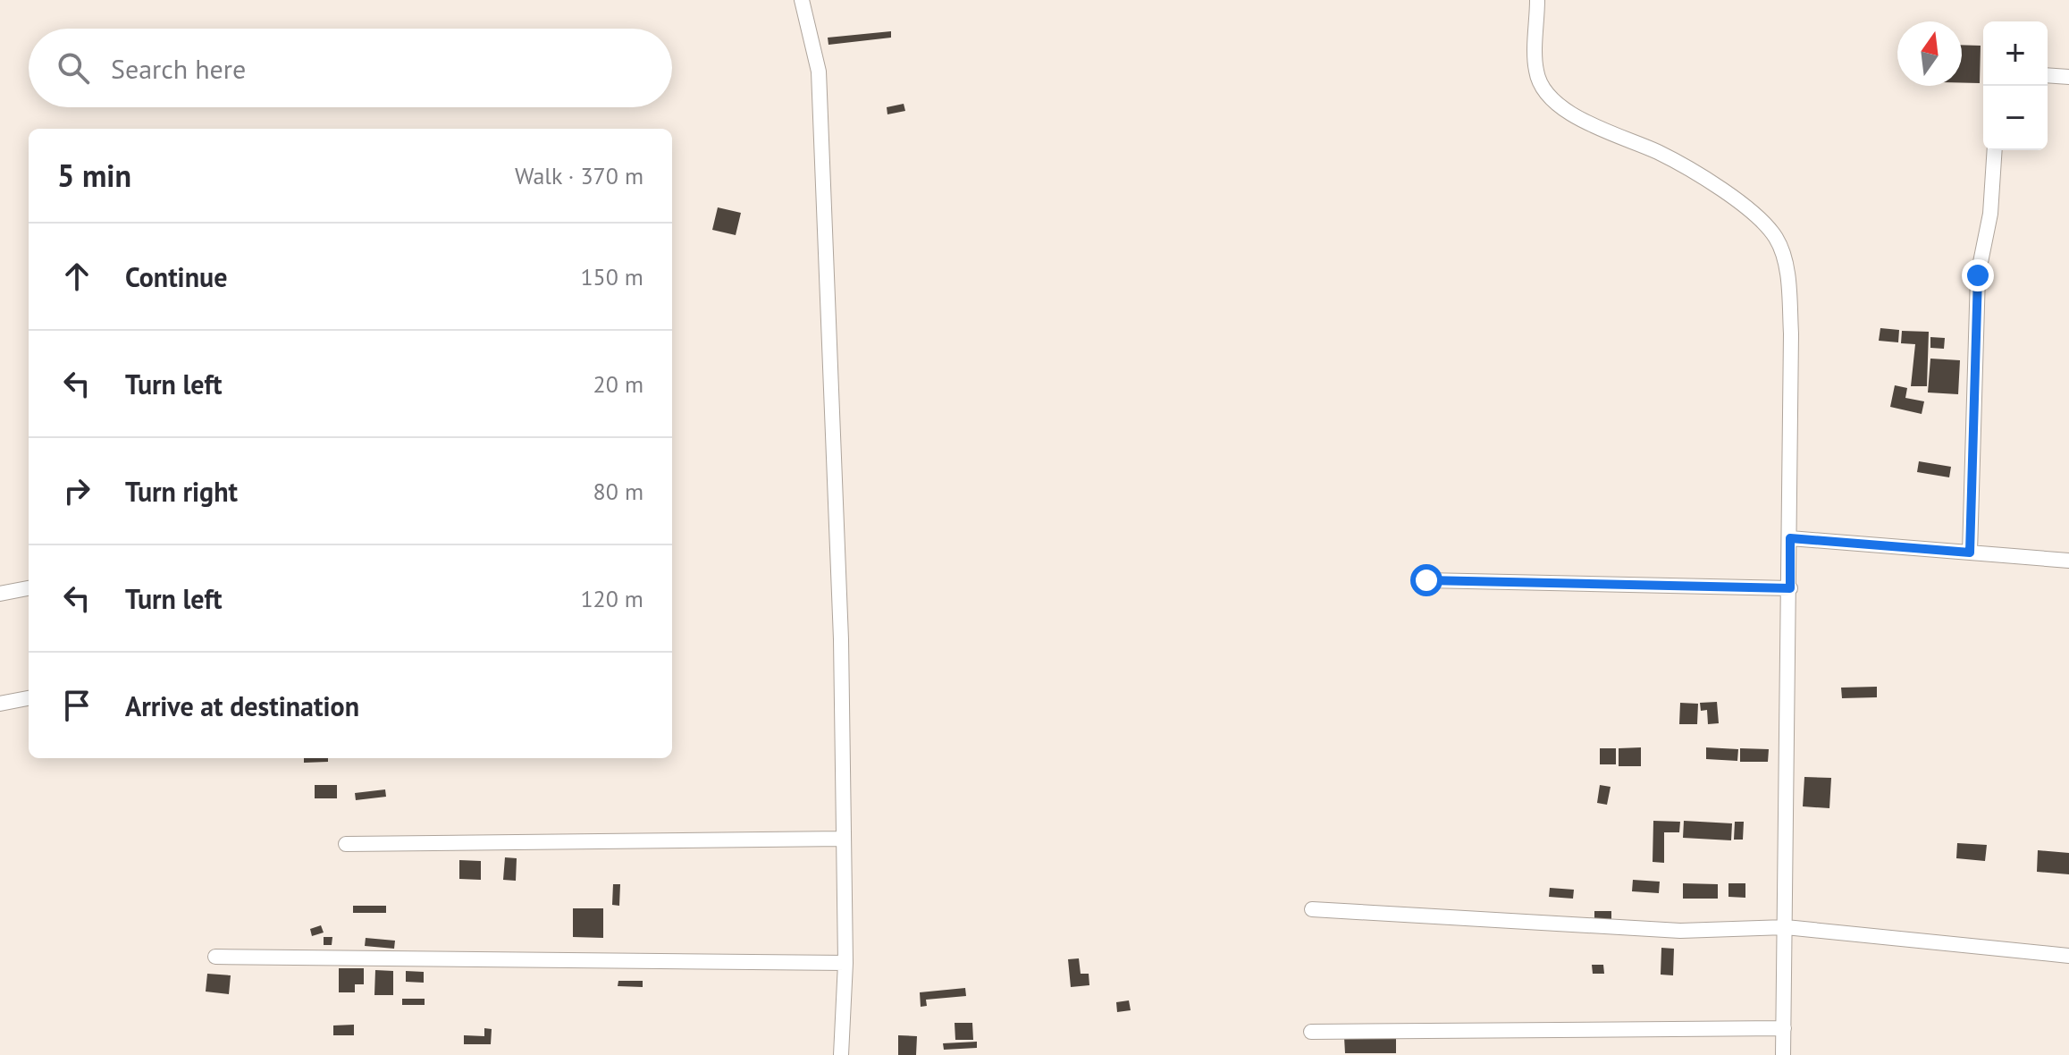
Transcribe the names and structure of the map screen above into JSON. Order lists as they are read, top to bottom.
{
  "north": "top",
  "page": {
    "map_buttons": ["+", "−"],
    "search": "Search here",
    "heading": ["5 min", "Walk · 370 m"],
    "list": [
      ["Continue", "150 m"],
      ["Turn left", "20 m"],
      ["Turn right", "80 m"],
      ["Turn left", "120 m"],
      "Arrive at destination"
    ]
  }
}
